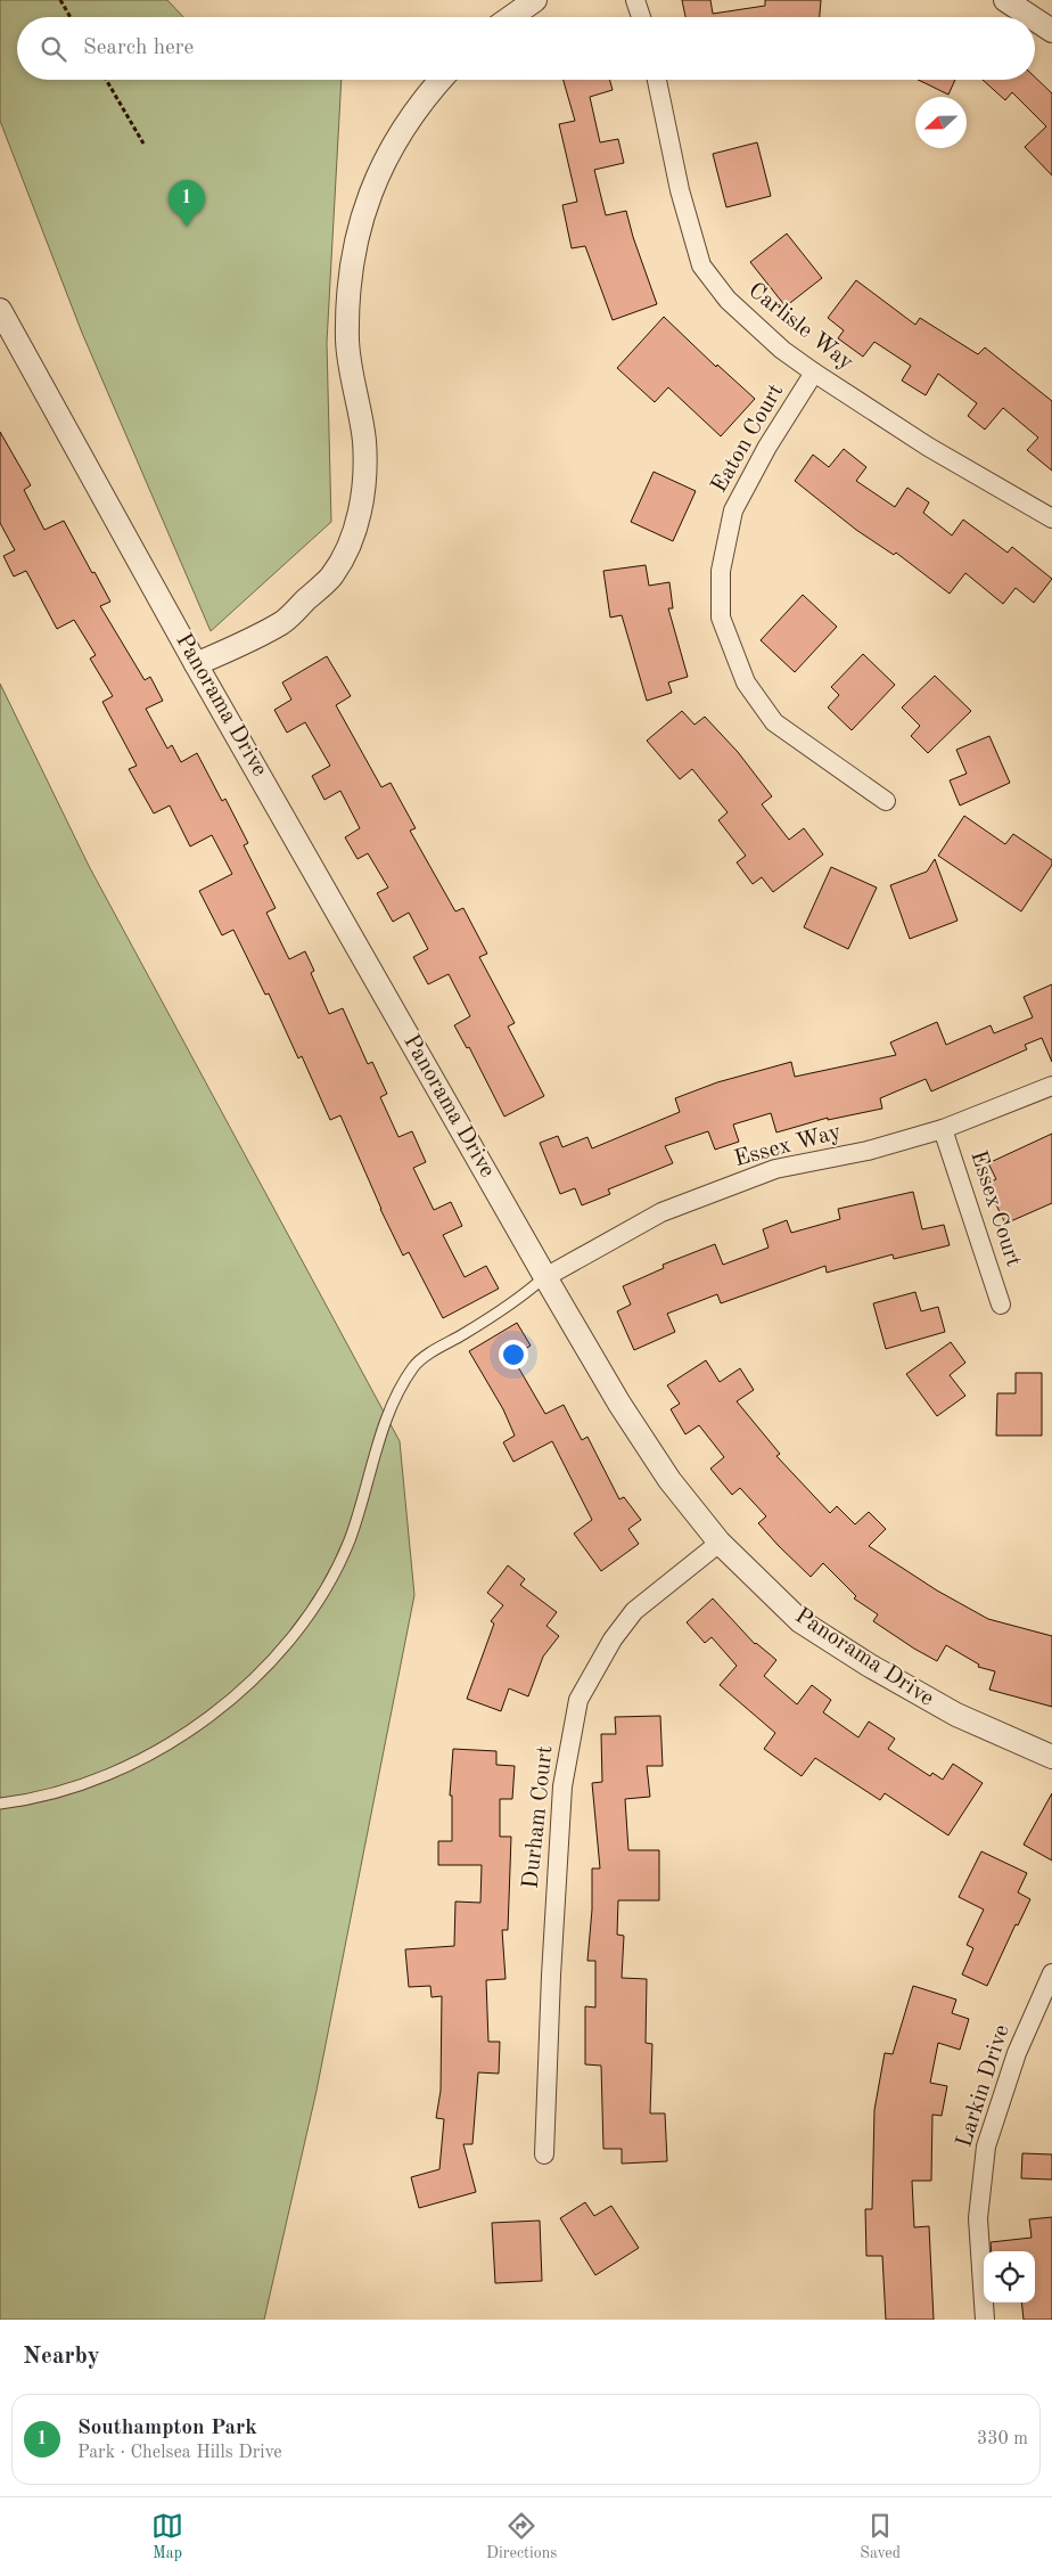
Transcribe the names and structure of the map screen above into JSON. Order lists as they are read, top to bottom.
{
  "streets": {
    "street": [
      "Carlisle Way",
      "Eaton Court",
      "Panorama Drive",
      "Essex Way",
      "Essex Court",
      "Durham Court",
      "Larkin Drive"
    ]
  },
  "crossings": [
    ["Carlisle Way", "Eaton Court"],
    ["Panorama Drive", "Essex Way"],
    ["Panorama Drive", "Durham Court"],
    ["Essex Way", "Essex Court"]
  ],
  "north": "left",
  "page": {
    "search": "Search here",
    "pins": "1",
    "heading": "Nearby",
    "list": [
      {
        "mark": "1",
        "name": "Southampton Park",
        "note": "Park · Chelsea Hills Drive",
        "value": "330 m"
      }
    ],
    "nav": ["Map", "Directions", "Saved"]
  }
}
